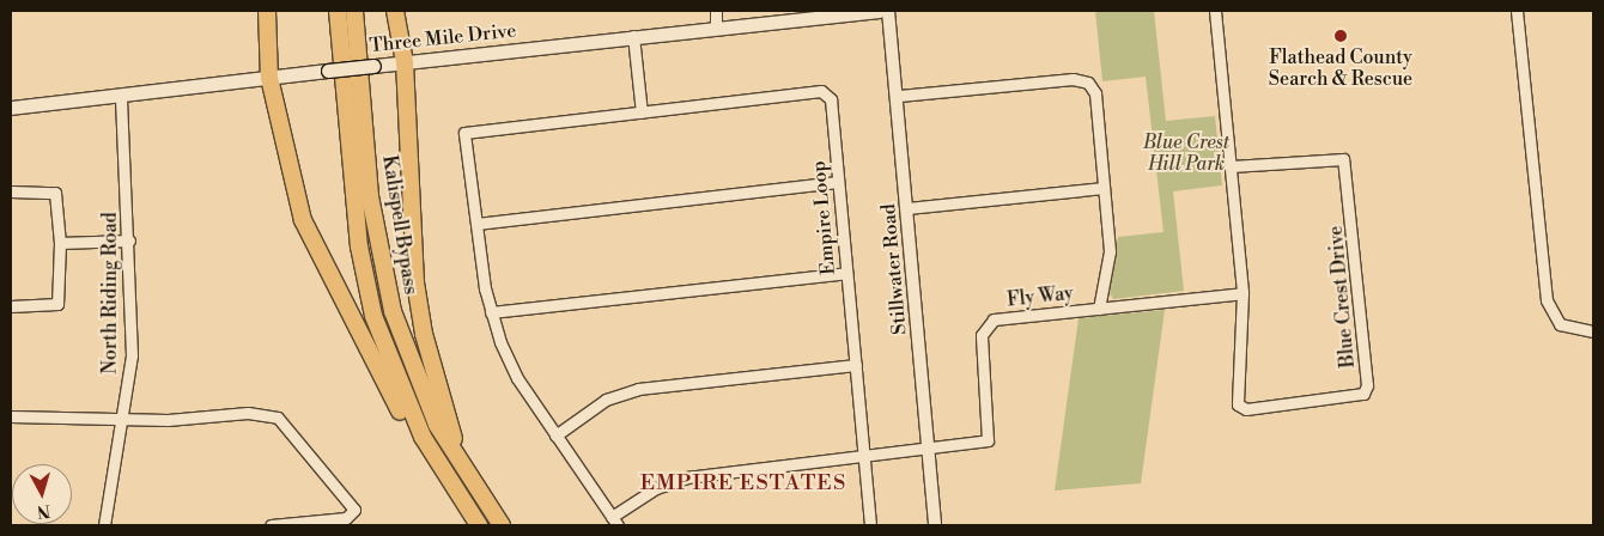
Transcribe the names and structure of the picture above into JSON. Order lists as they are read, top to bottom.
{
  "streets": {
    "highway": ["Kalispell Bypass"],
    "main road": ["Three Mile Drive"],
    "street": [
      "Empire Loop",
      "Stillwater Road",
      "North Riding Road",
      "Fly Way",
      "Blue Crest Drive"
    ]
  },
  "crossings": [
    ["Three Mile Drive", "North Riding Road"],
    ["Stillwater Road", "Fly Way"],
    ["Fly Way", "Blue Crest Drive"]
  ],
  "districts": ["EMPIRE ESTATES"],
  "parks": ["Blue Crest Hill Park"],
  "places": ["Flathead County Search & Rescue"],
  "north": "bottom"
}
